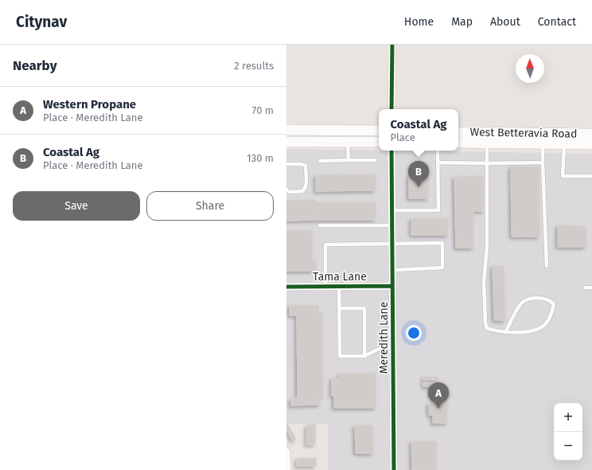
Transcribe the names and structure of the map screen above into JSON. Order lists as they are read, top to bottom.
{
  "streets": {
    "main road": ["West Betteravia Road"],
    "street": ["Tama Lane", "Meredith Lane"]
  },
  "crossings": [
    ["Tama Lane", "Meredith Lane"]
  ],
  "north": "top",
  "page": {
    "header": "Citynav",
    "nav": [
      "Home",
      "Map",
      "About",
      "Contact"
    ],
    "heading": ["Nearby", "2 results"],
    "list": [
      {
        "mark": "A",
        "name": "Western Propane",
        "note": "Place · Meredith Lane",
        "value": "70 m"
      },
      {
        "mark": "B",
        "name": "Coastal Ag",
        "note": "Place · Meredith Lane",
        "value": "130 m"
      }
    ],
    "popup": ["Coastal Ag", "Place"],
    "pins": ["B", "A"],
    "buttons": ["Save", "Share"],
    "map_buttons": ["+", "−"]
  }
}
